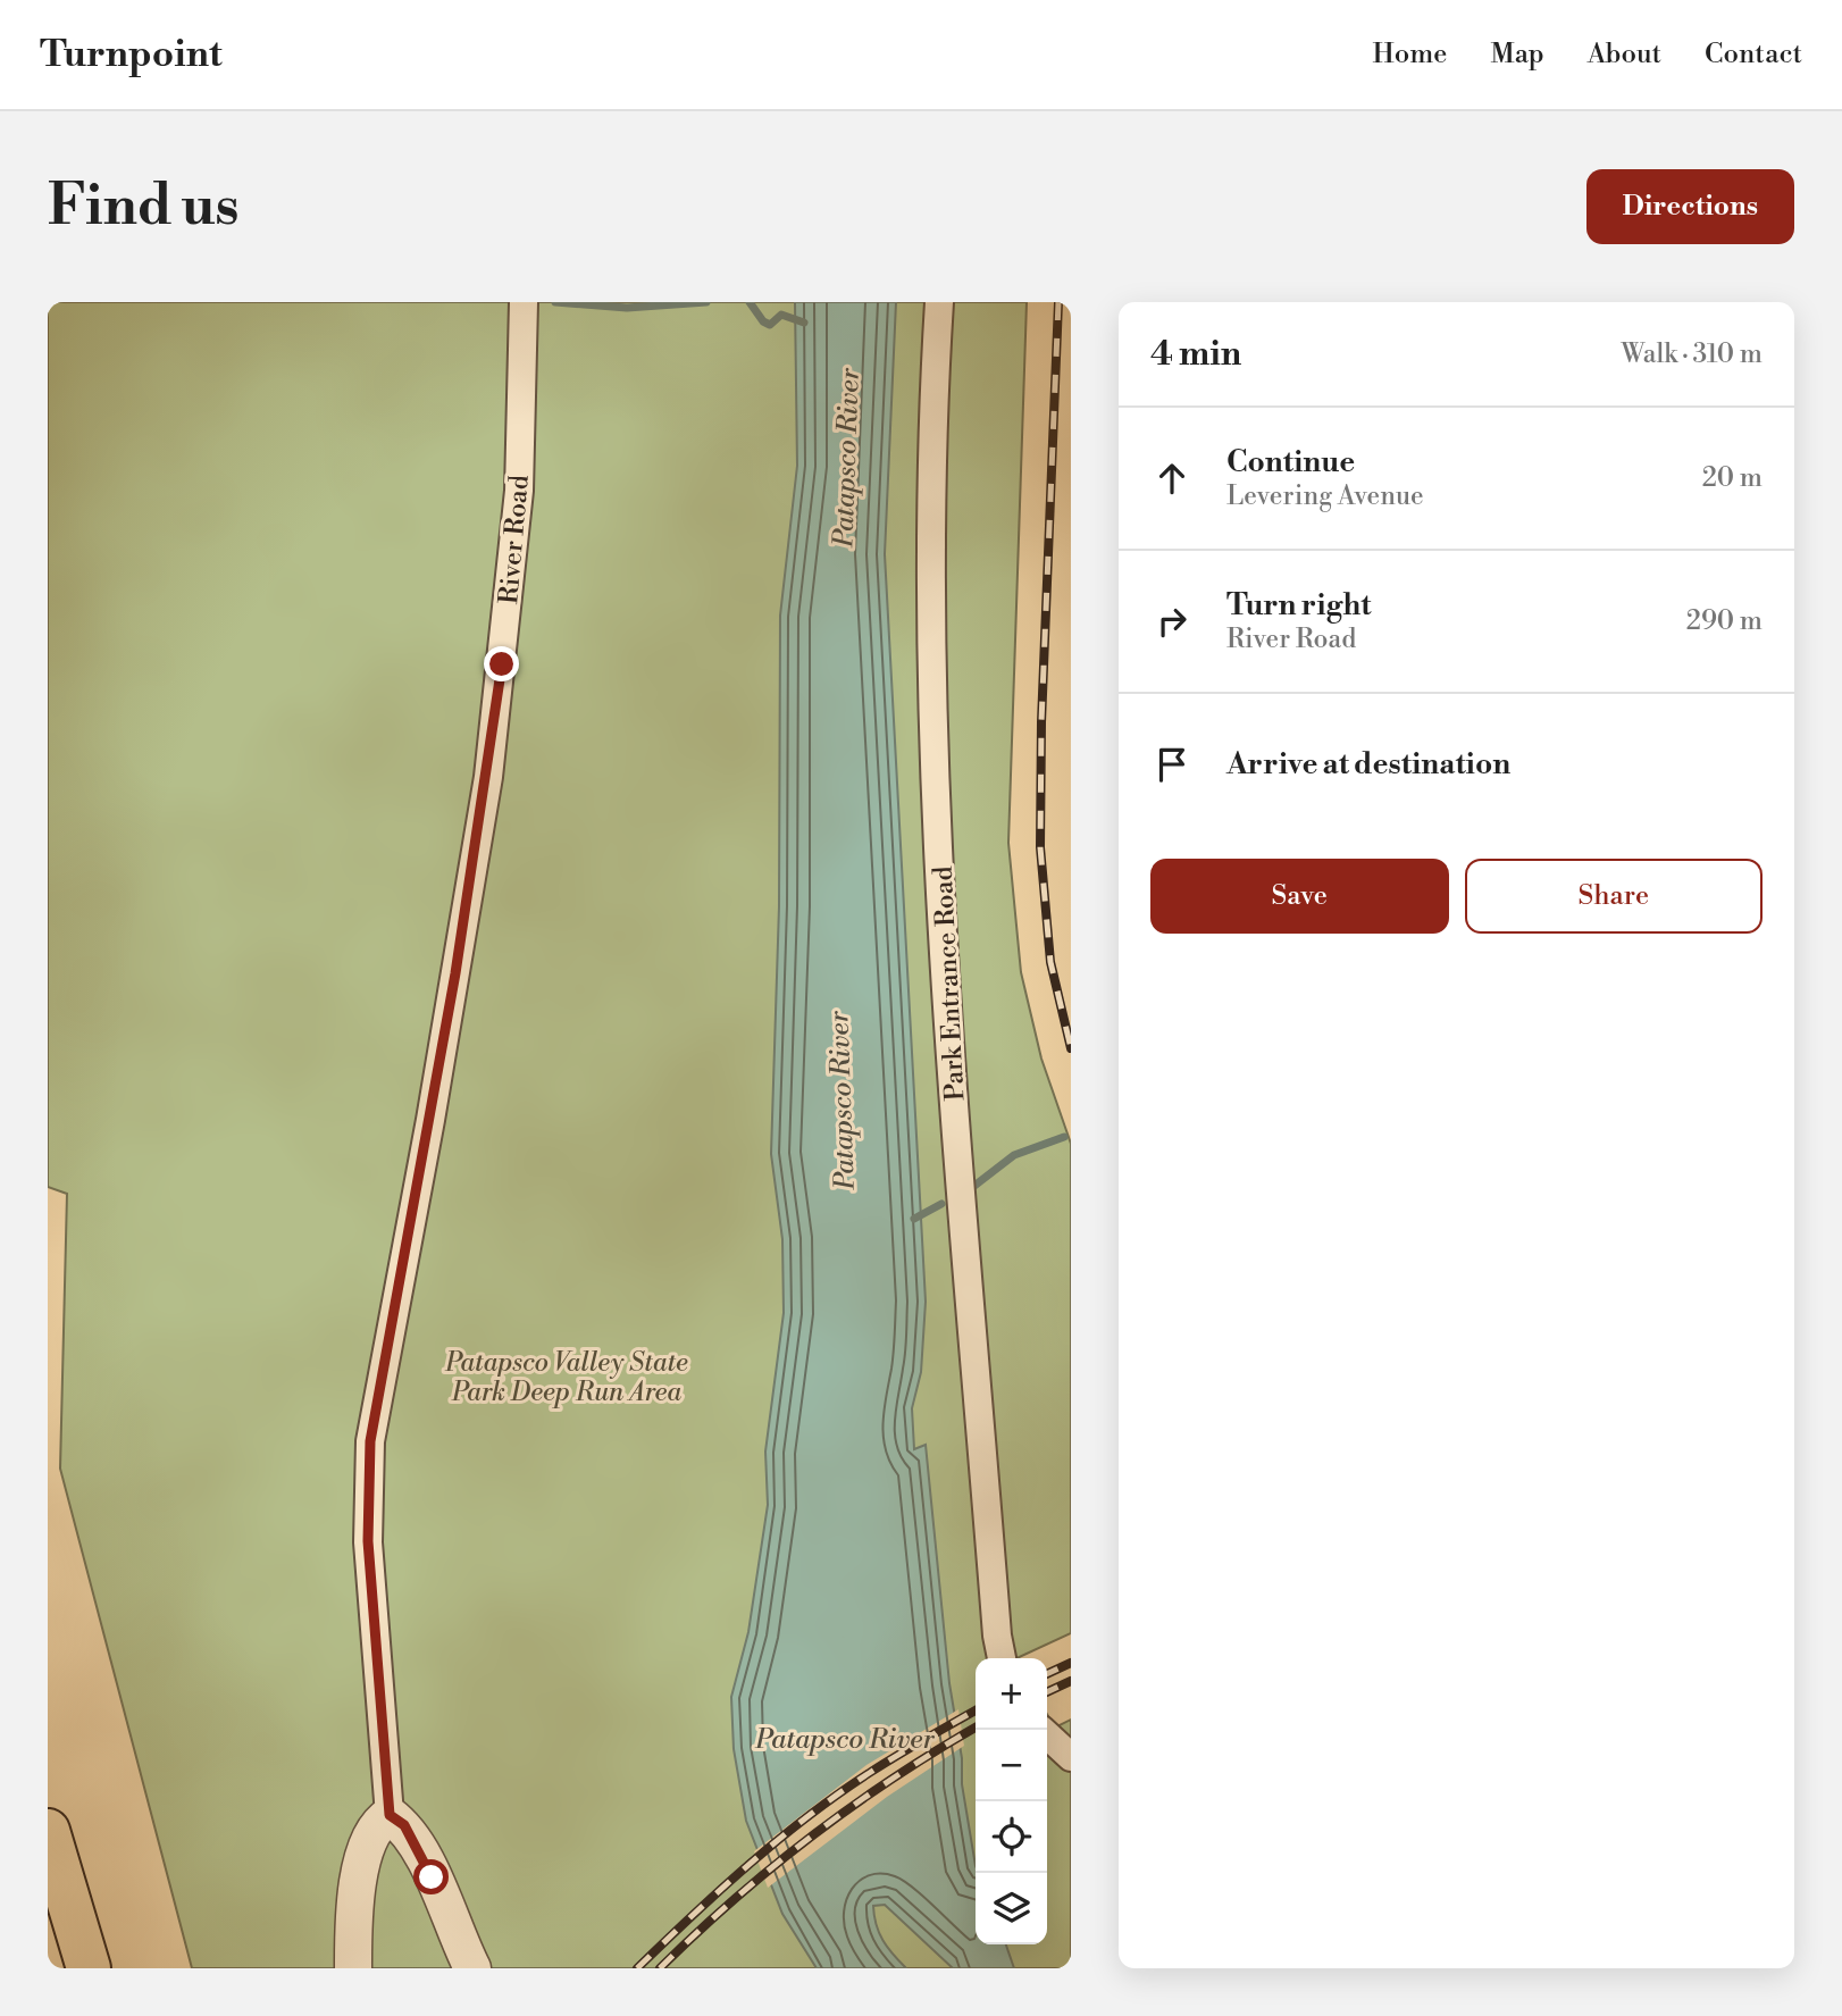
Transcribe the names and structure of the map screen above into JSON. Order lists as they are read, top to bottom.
{
  "streets": {
    "street": ["River Road", "Park Entrance Road"]
  },
  "water": ["Patapsco River"],
  "parks": ["Patapsco Valley State Park Deep Run Area"],
  "page": {
    "header": "Turnpoint",
    "nav": [
      "Home",
      "Map",
      "About",
      "Contact"
    ],
    "buttons": [
      "Directions",
      ["Save", "Share"]
    ],
    "title": "Find us",
    "heading": ["4 min", "Walk · 310 m"],
    "list": [
      ["Continue", "Levering Avenue", "20 m"],
      ["Turn right", "River Road", "290 m"],
      "Arrive at destination"
    ],
    "map_buttons": ["+", "−"]
  }
}
